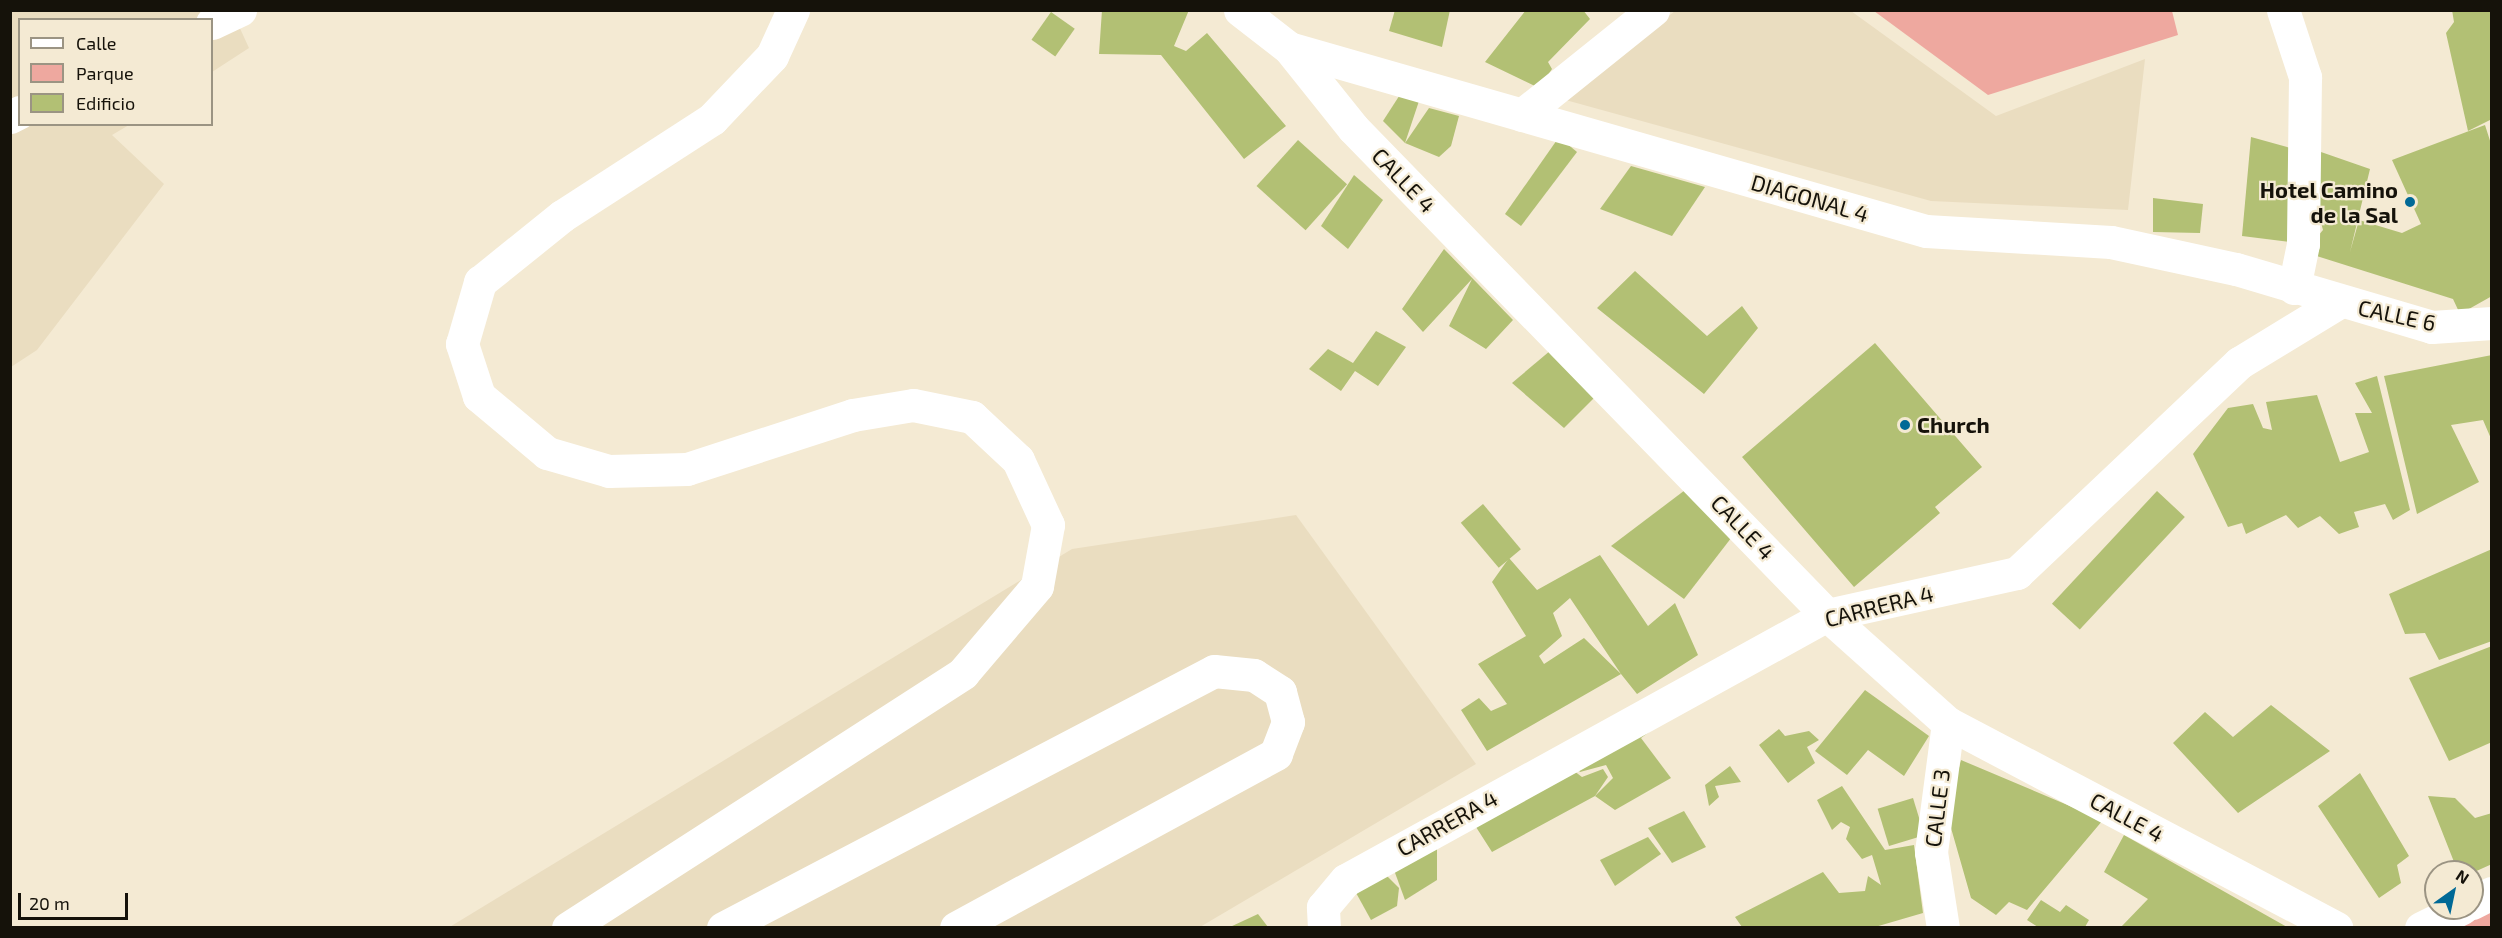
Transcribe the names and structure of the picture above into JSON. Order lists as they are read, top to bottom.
{
  "streets": {
    "street": [
      "CALLE 4",
      "DIAGONAL 4",
      "CALLE 6",
      "CARRERA 4",
      "CALLE 3"
    ]
  },
  "crossings": [
    ["CALLE 4", "DIAGONAL 4"],
    ["CALLE 4", "CARRERA 4"],
    ["CALLE 4", "CALLE 3"],
    ["DIAGONAL 4", "CALLE 6"],
    ["DIAGONAL 4", "CARRERA 4"],
    ["CALLE 6", "CARRERA 4"]
  ],
  "places": ["Hotel Camino de la Sal", "Church"],
  "legend": ["Calle", "Parque", "Edificio"],
  "scale_bar": "20 m",
  "north": "top right"
}
